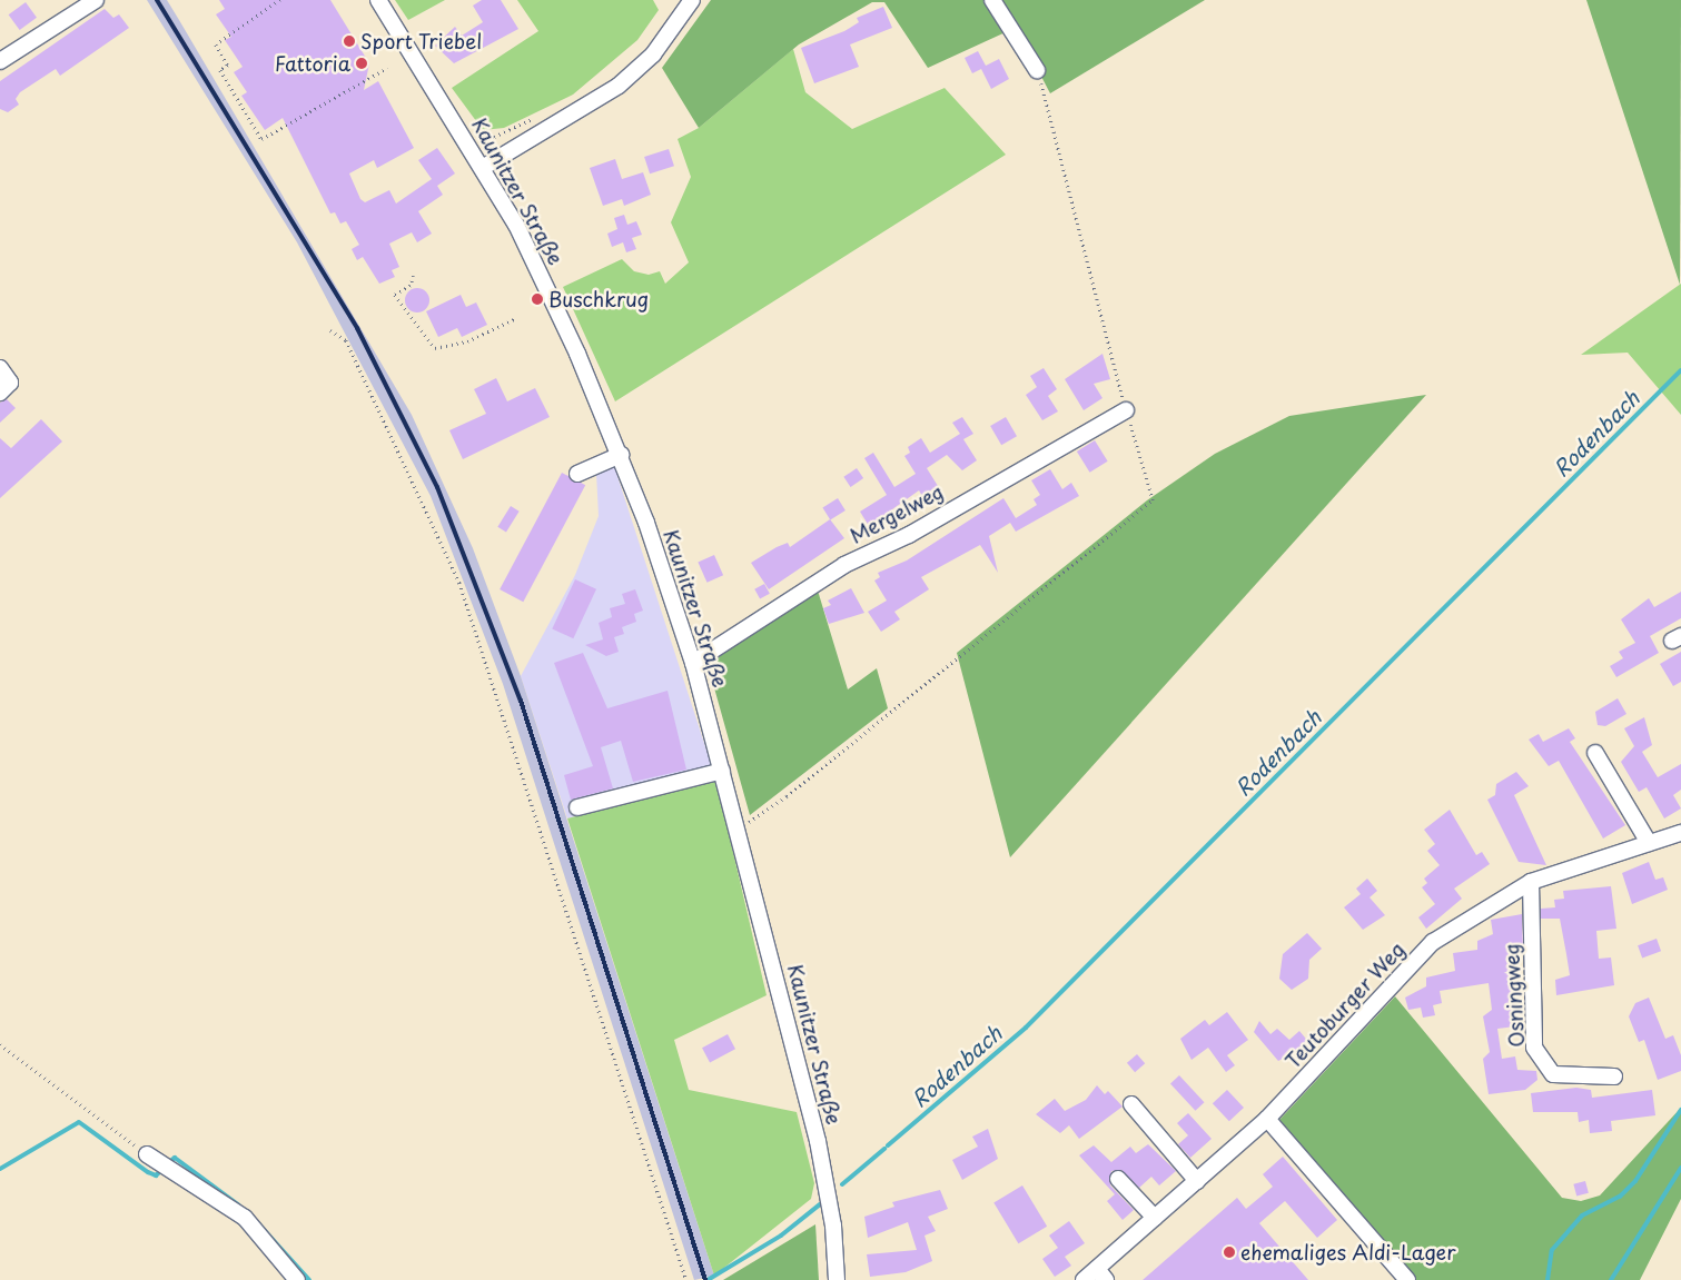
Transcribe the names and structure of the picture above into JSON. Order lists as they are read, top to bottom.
{
  "streets": {
    "street": [
      "Kaunitzer Straße",
      "Mergelweg",
      "Osningweg",
      "Teutoburger Weg"
    ]
  },
  "crossings": [
    ["Kaunitzer Straße", "Mergelweg"],
    ["Osningweg", "Teutoburger Weg"]
  ],
  "water": ["Rodenbach"],
  "places": [
    "Sport Triebel",
    "Fattoria",
    "Buschkrug",
    "ehemaliges Aldi-Lager"
  ]
}
